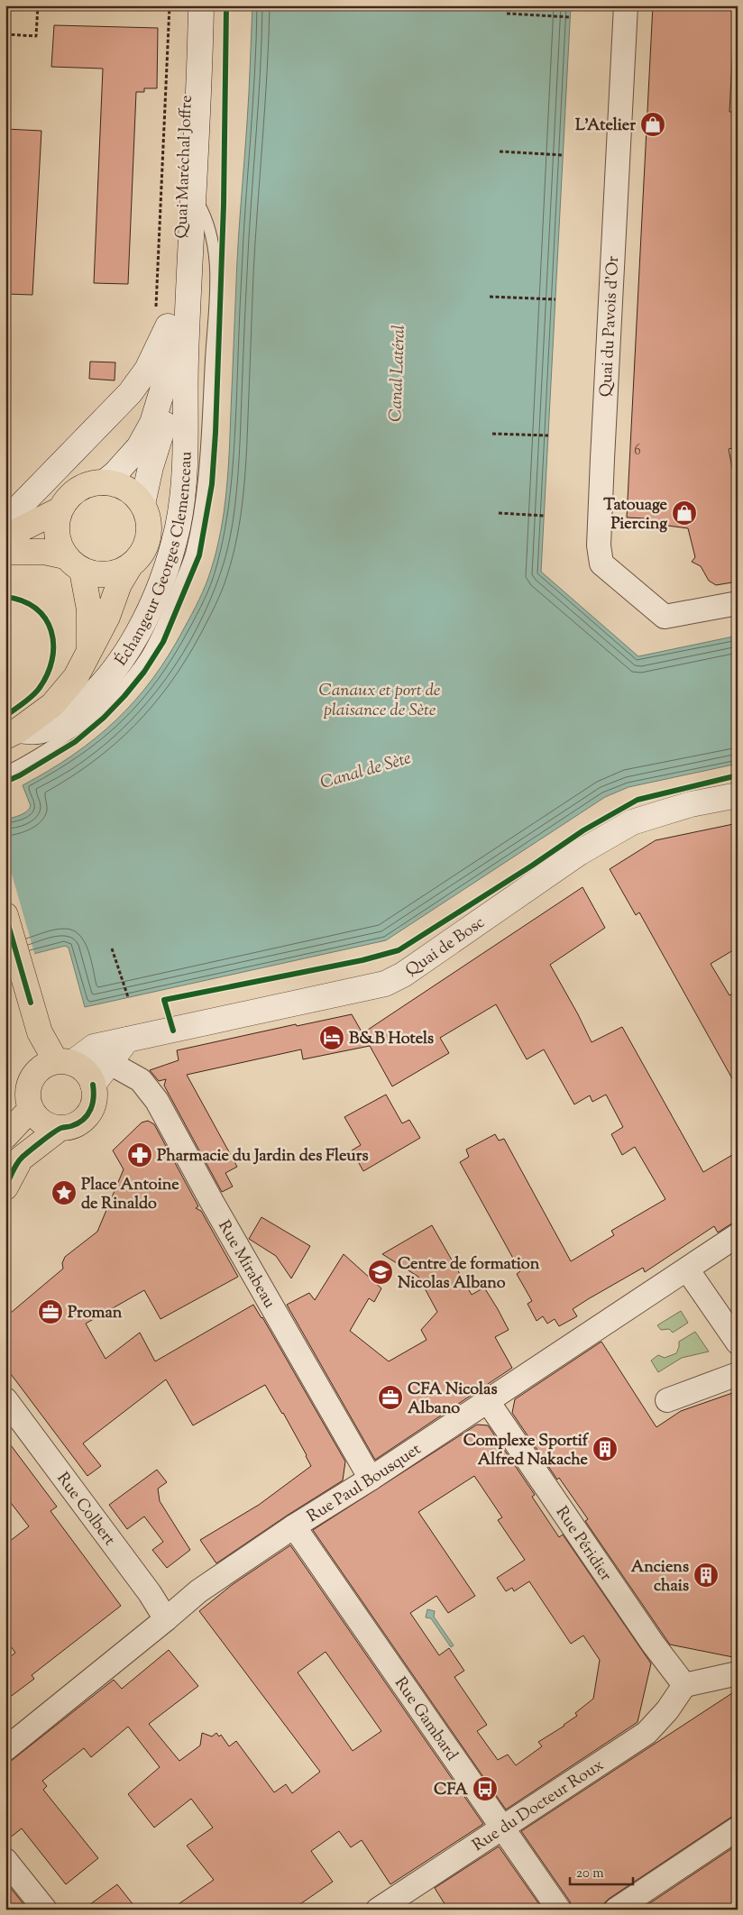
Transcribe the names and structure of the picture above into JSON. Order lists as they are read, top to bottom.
{
  "streets": {
    "main road": ["Quai Maréchal Joffre", "Échangeur Georges Clemenceau", "Quai de Bosc"],
    "street": [
      "Quai du Pavois d'Or",
      "Rue Mirabeau",
      "Rue Paul Bousquet",
      "Rue Colbert",
      "Rue Péridier",
      "Rue Gambard",
      "Rue du Docteur Roux"
    ]
  },
  "crossings": [
    ["Quai Maréchal Joffre", "Échangeur Georges Clemenceau"],
    ["Rue Mirabeau", "Rue Paul Bousquet"],
    ["Rue Paul Bousquet", "Rue Colbert"],
    ["Rue Paul Bousquet", "Rue Péridier"],
    ["Rue Paul Bousquet", "Rue Gambard"],
    ["Rue Péridier", "Rue du Docteur Roux"],
    ["Rue Gambard", "Rue du Docteur Roux"]
  ],
  "water": ["Canal Latéral", "Canaux et port de plaisance de Sète", "Canal de Sète"],
  "places": {
    "shop": ["L'Atelier", "Tatouage Piercing"],
    "hotel": ["B&B Hotels"],
    "pharmacy": ["Pharmacie du Jardin des Fleurs"],
    "place": ["Place Antoine de Rinaldo"],
    "school or university": ["Centre de formation Nicolas Albano"],
    "office": ["Proman", "CFA Nicolas Albano"],
    "building": ["Complexe Sportif Alfred Nakache", "Anciens chais"],
    "bus stop": ["CFA"]
  },
  "house_numbers": ["6"],
  "scale_bar": "20 m"
}
